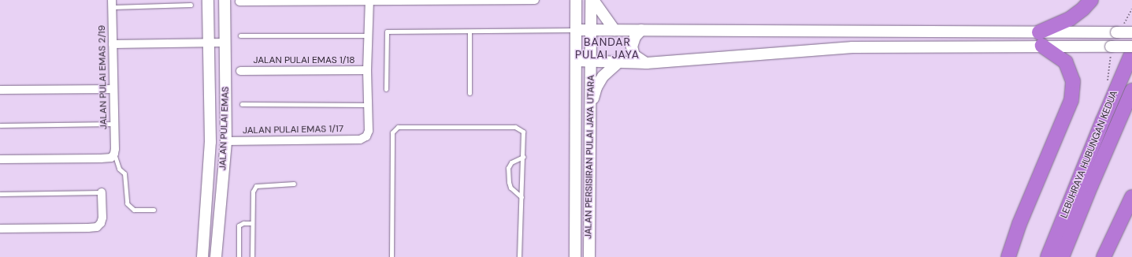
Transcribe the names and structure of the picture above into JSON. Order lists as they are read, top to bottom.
{
  "streets": {
    "highway": ["LEBUHRAYA HUBUNGAN KEDUA"],
    "main road": ["JALAN PULAI EMAS", "JALAN PERSISIRAN PULAI JAYA UTARA"],
    "street": ["JALAN PULAI EMAS 1/18", "JALAN PULAI EMAS 2/19", "JALAN PULAI EMAS 1/17"]
  },
  "crossings": [
    ["JALAN PULAI EMAS", "JALAN PULAI EMAS 1/17"]
  ],
  "districts": ["BANDAR PULAI JAYA"]
}
